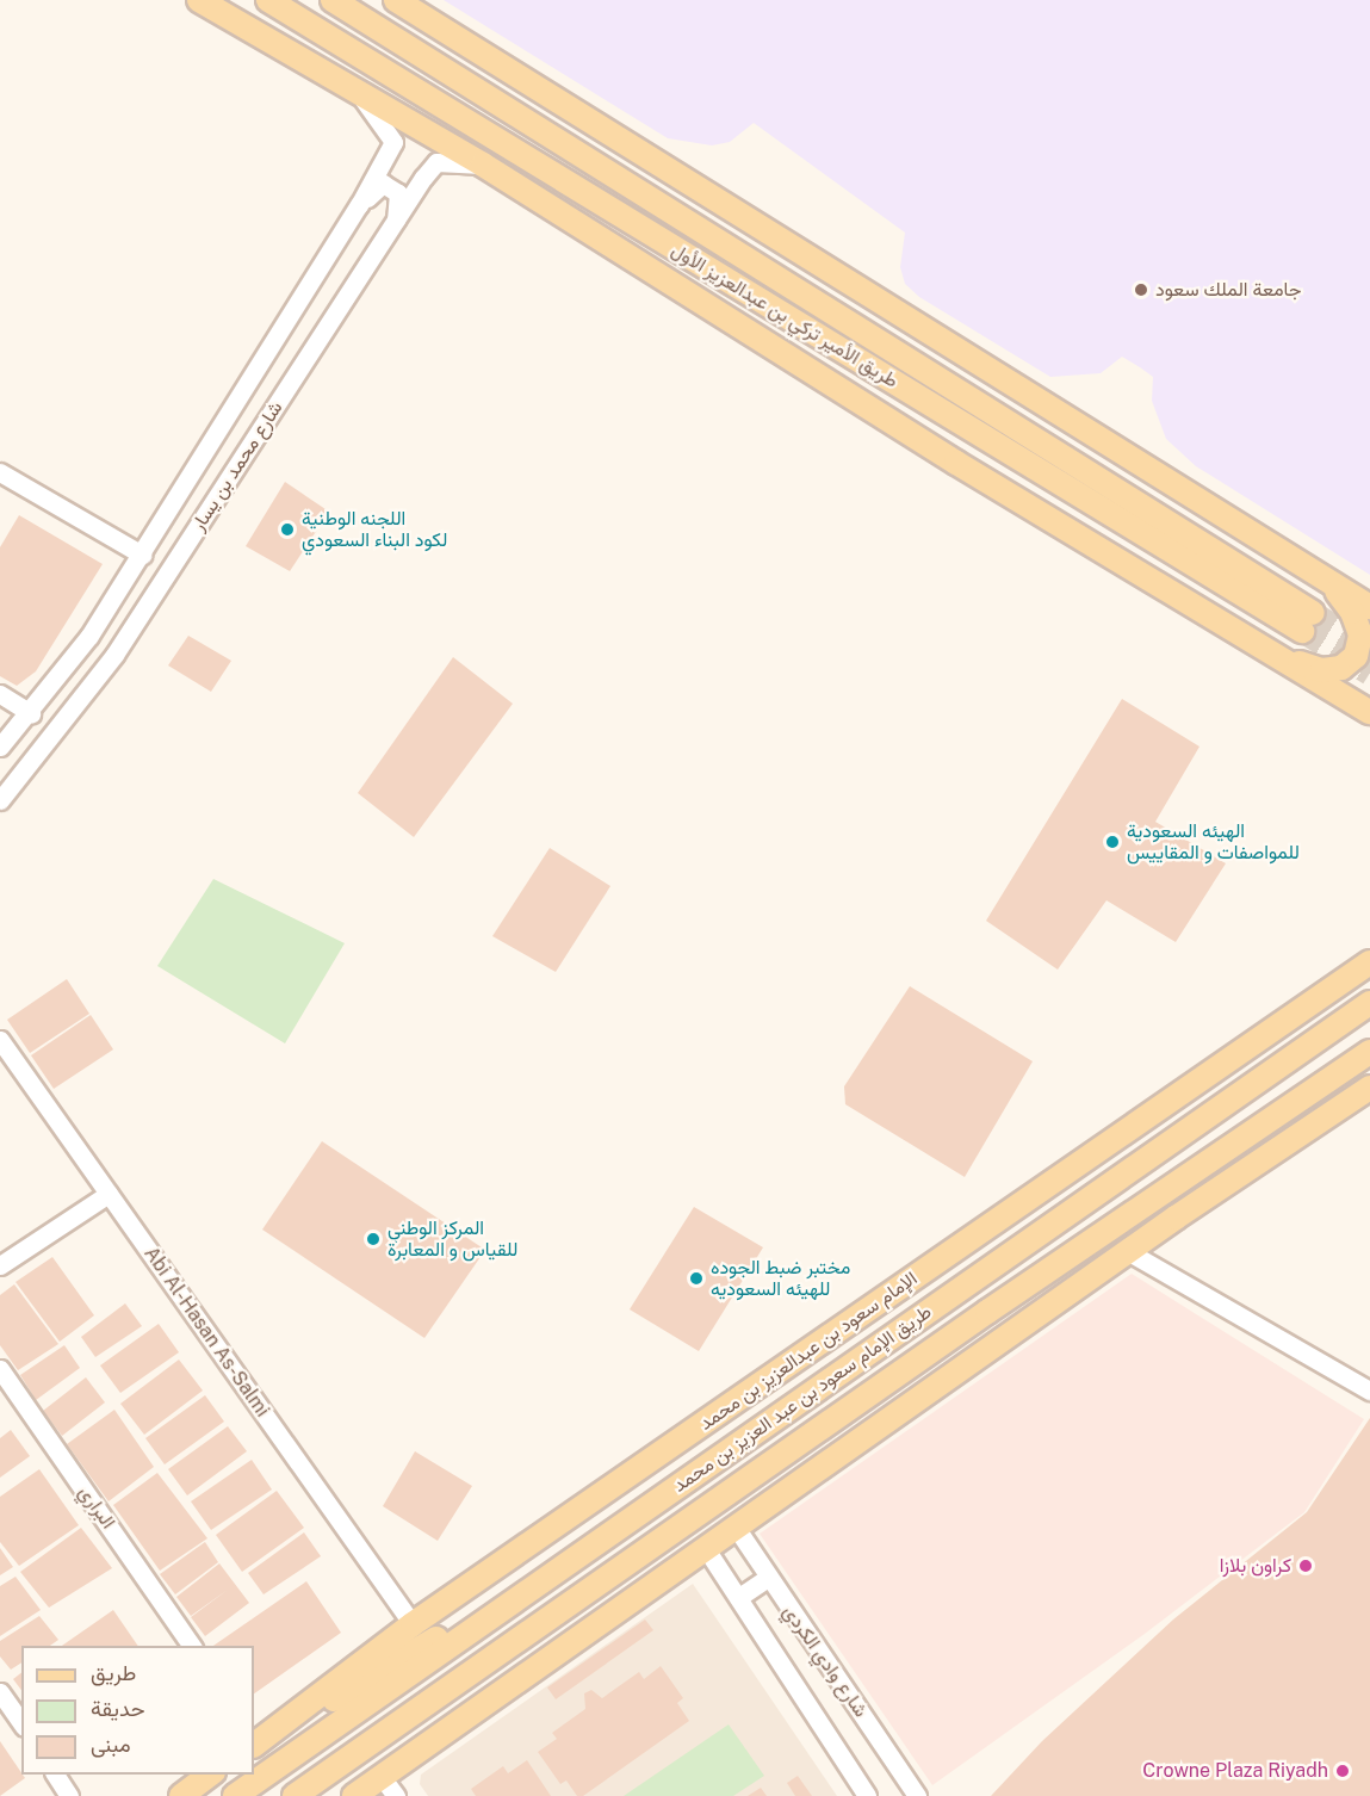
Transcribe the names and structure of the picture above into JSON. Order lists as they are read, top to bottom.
{
  "streets": {
    "main road": ["طريق الأمير تركي بن عبدالعزيز الأول", "الإمام سعود بن عبدالعزيز بن محمد", "طريق الإمام سعود بن عبد العزيز بن محمد"],
    "street": [
      "شارع محمد بن يسار",
      "Abi Al-Hasan As-Salmi",
      "البراري",
      "شارع وادي الكردي"
    ]
  },
  "crossings": [
    ["Abi Al-Hasan As-Salmi", "الإمام سعود بن عبدالعزيز بن محمد"]
  ],
  "places": [
    "جامعة الملك سعود",
    "اللجنه الوطنية لكود البناء السعودي",
    "الهيئه السعودية للمواصفات و المقاييس",
    "المركز الوطني للقياس و المعابرة",
    "مختبر ضبط الجوده للهيئه السعوديه",
    "كراون بلازا",
    "Crowne Plaza Riyadh"
  ],
  "legend": ["طريق", "حديقة", "مبنى"]
}
